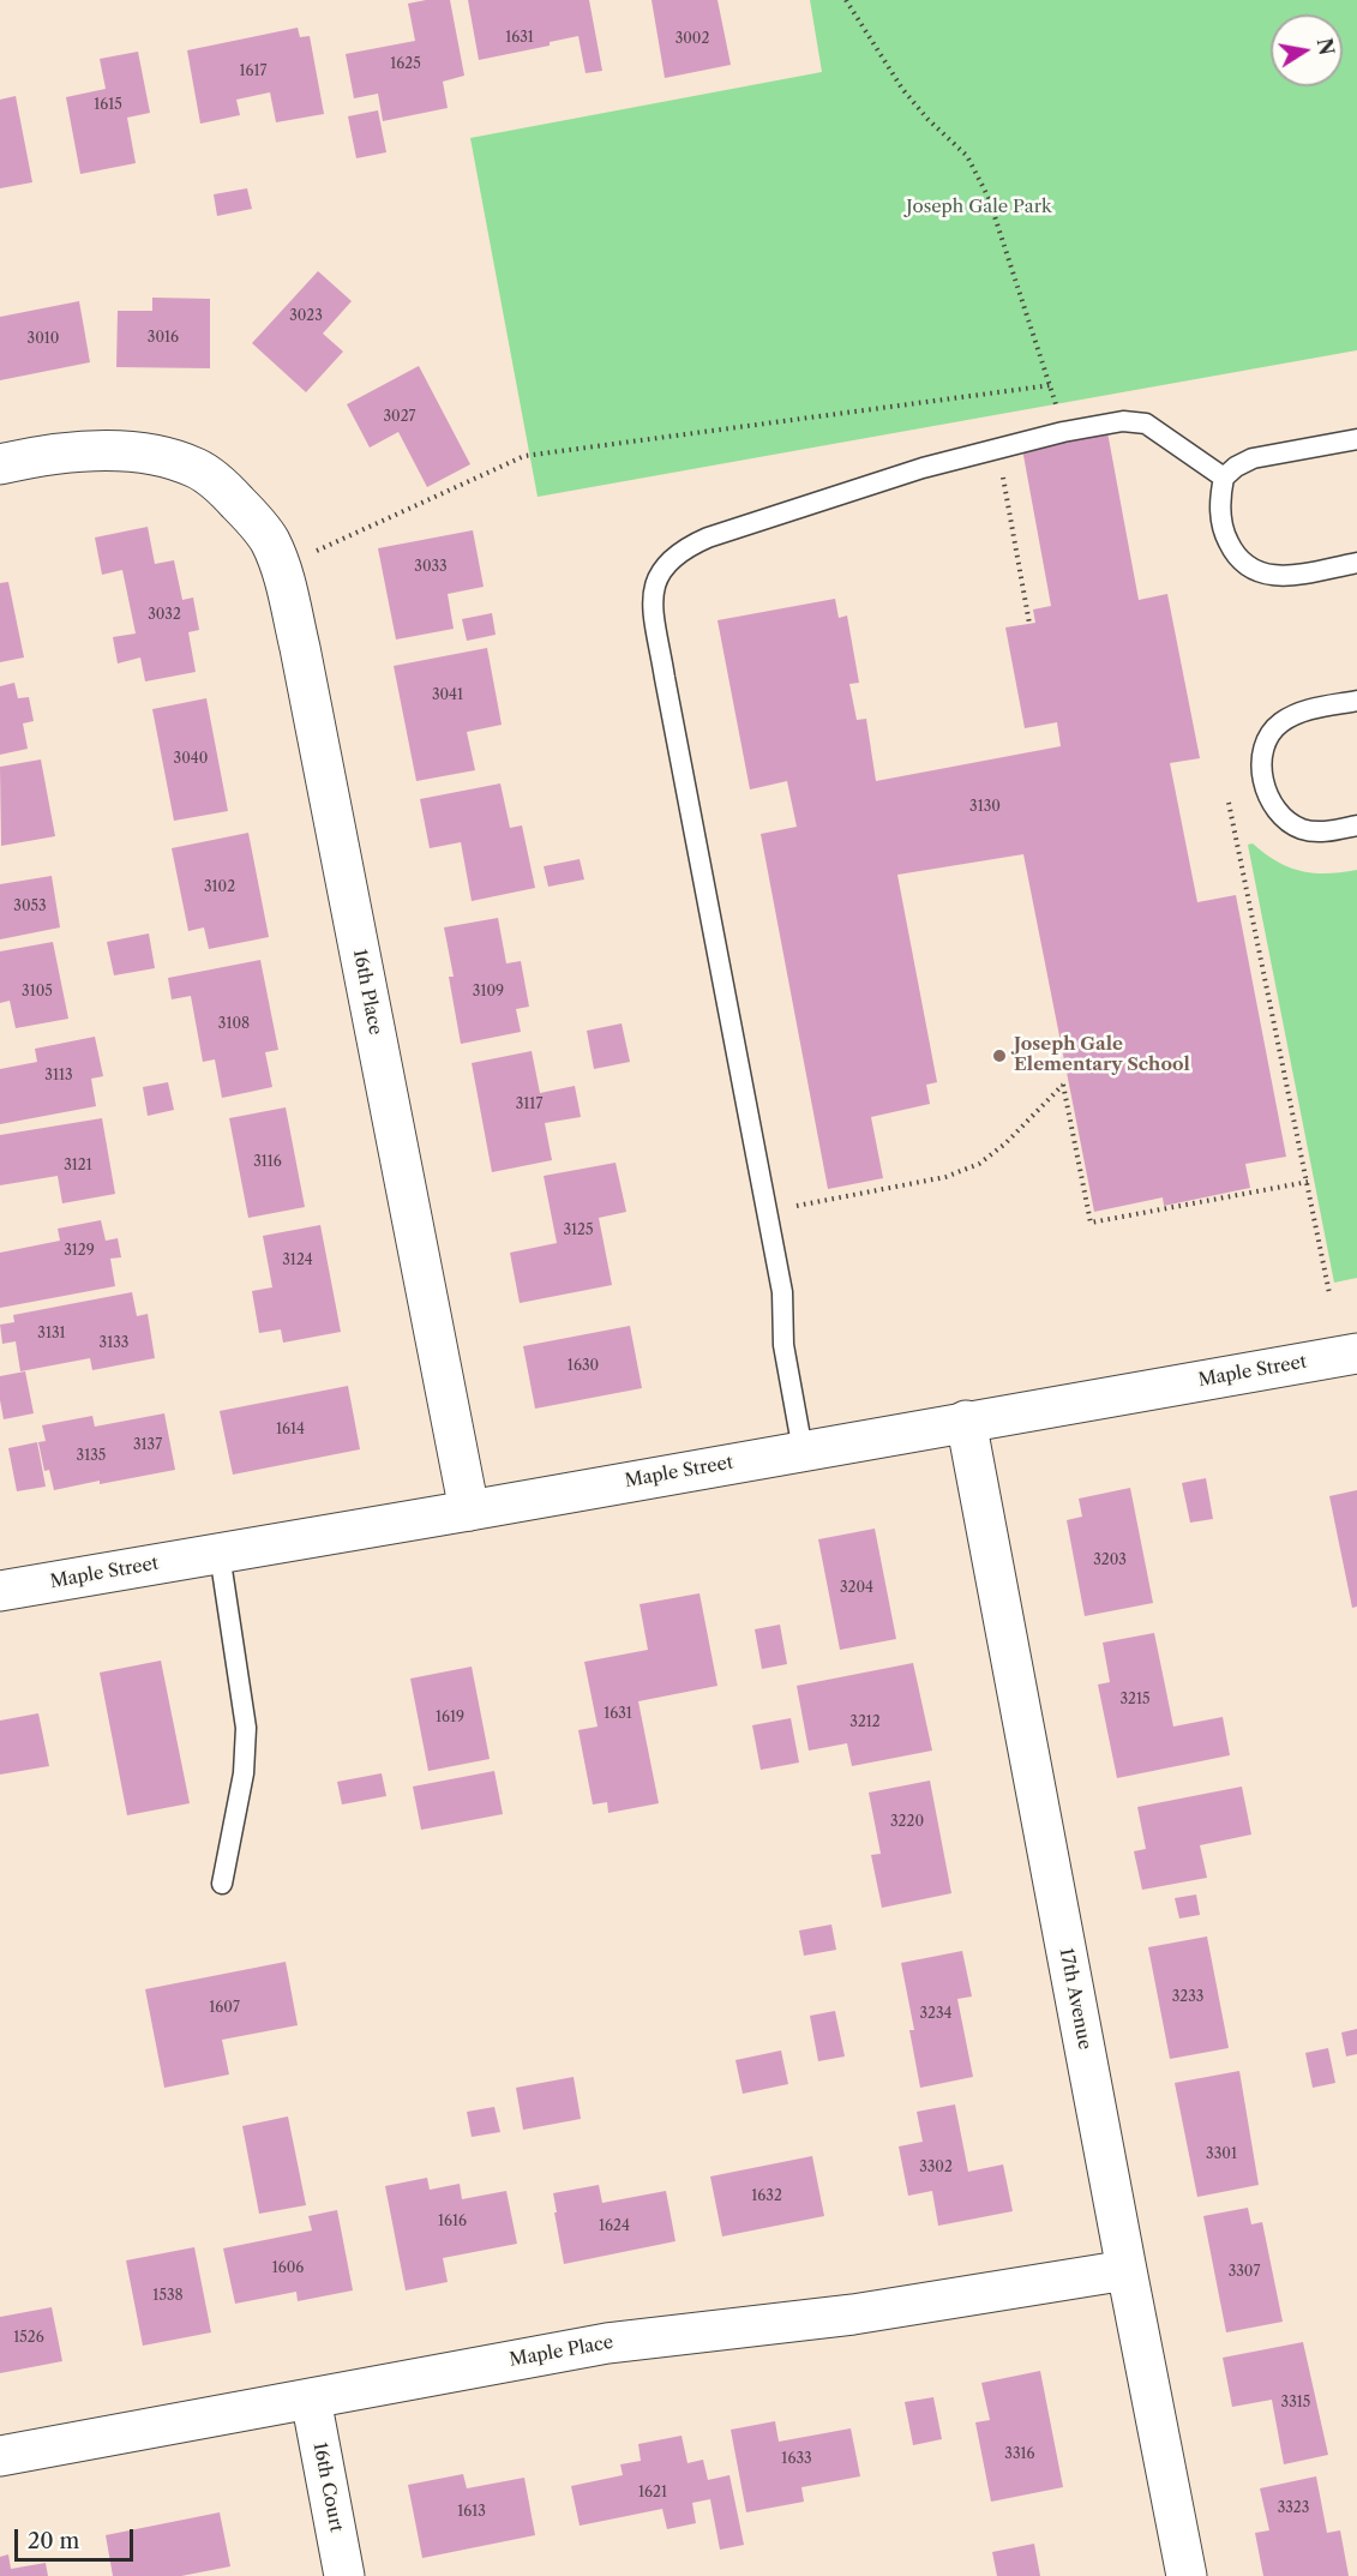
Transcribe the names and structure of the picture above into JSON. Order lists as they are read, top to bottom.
{
  "streets": {
    "street": [
      "16th Place",
      "Maple Street",
      "17th Avenue",
      "Maple Place",
      "16th Court"
    ]
  },
  "crossings": [
    ["16th Place", "Maple Street"],
    ["Maple Street", "17th Avenue"],
    ["17th Avenue", "Maple Place"],
    ["Maple Place", "16th Court"]
  ],
  "parks": ["Joseph Gale Park"],
  "places": ["Joseph Gale Elementary School"],
  "house_numbers": [
    "1631",
    "3002",
    "1625",
    "1617",
    "1615",
    "3023",
    "3016",
    "3010",
    "3027",
    "3033",
    "3032",
    "3041",
    "3040",
    "3130",
    "3102",
    "3053",
    "3105",
    "3109",
    "3108",
    "3113",
    "3117",
    "3116",
    "3121",
    "3125",
    "3129",
    "3124",
    "3131",
    "3133",
    "1630",
    "1614",
    "3137",
    "3135",
    "3203",
    "3204",
    "3215",
    "1631",
    "1619",
    "3212",
    "3220",
    "3233",
    "1607",
    "3234",
    "3301",
    "3302",
    "1632",
    "1616",
    "1624",
    "1606",
    "3307",
    "1538",
    "1526",
    "3315",
    "3316",
    "1633",
    "1621",
    "3323",
    "1613"
  ],
  "scale_bar": "20 m",
  "north": "right"
}
